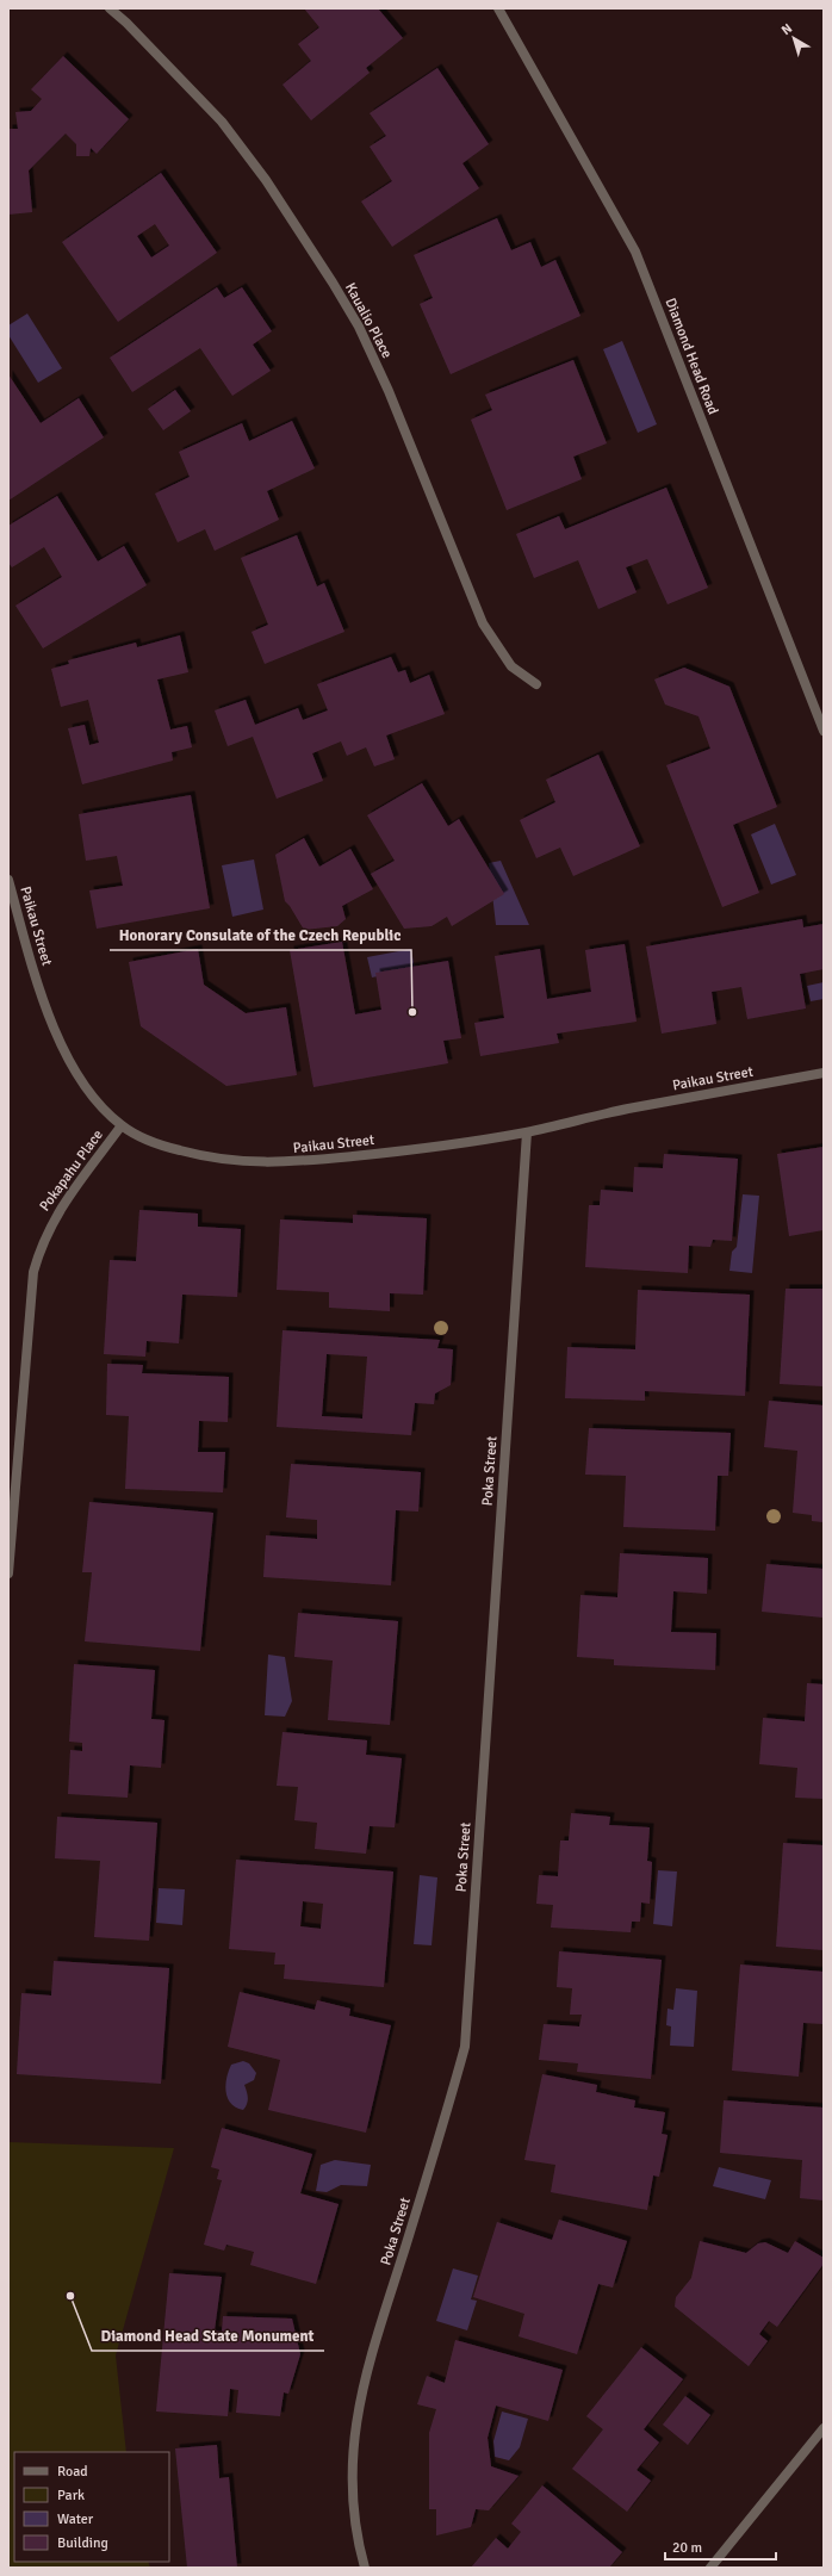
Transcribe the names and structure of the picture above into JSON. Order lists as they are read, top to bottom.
{
  "streets": {
    "street": [
      "Kaualio Place",
      "Diamond Head Road",
      "Paikau Street",
      "Pokapahu Place",
      "Poka Street"
    ]
  },
  "crossings": [
    ["Paikau Street", "Pokapahu Place"],
    ["Paikau Street", "Poka Street"]
  ],
  "places": ["Honorary Consulate of the Czech Republic", "Diamond Head State Monument"],
  "legend": [
    "Road",
    "Park",
    "Water",
    "Building"
  ],
  "scale_bar": "20 m",
  "north": "top left"
}
